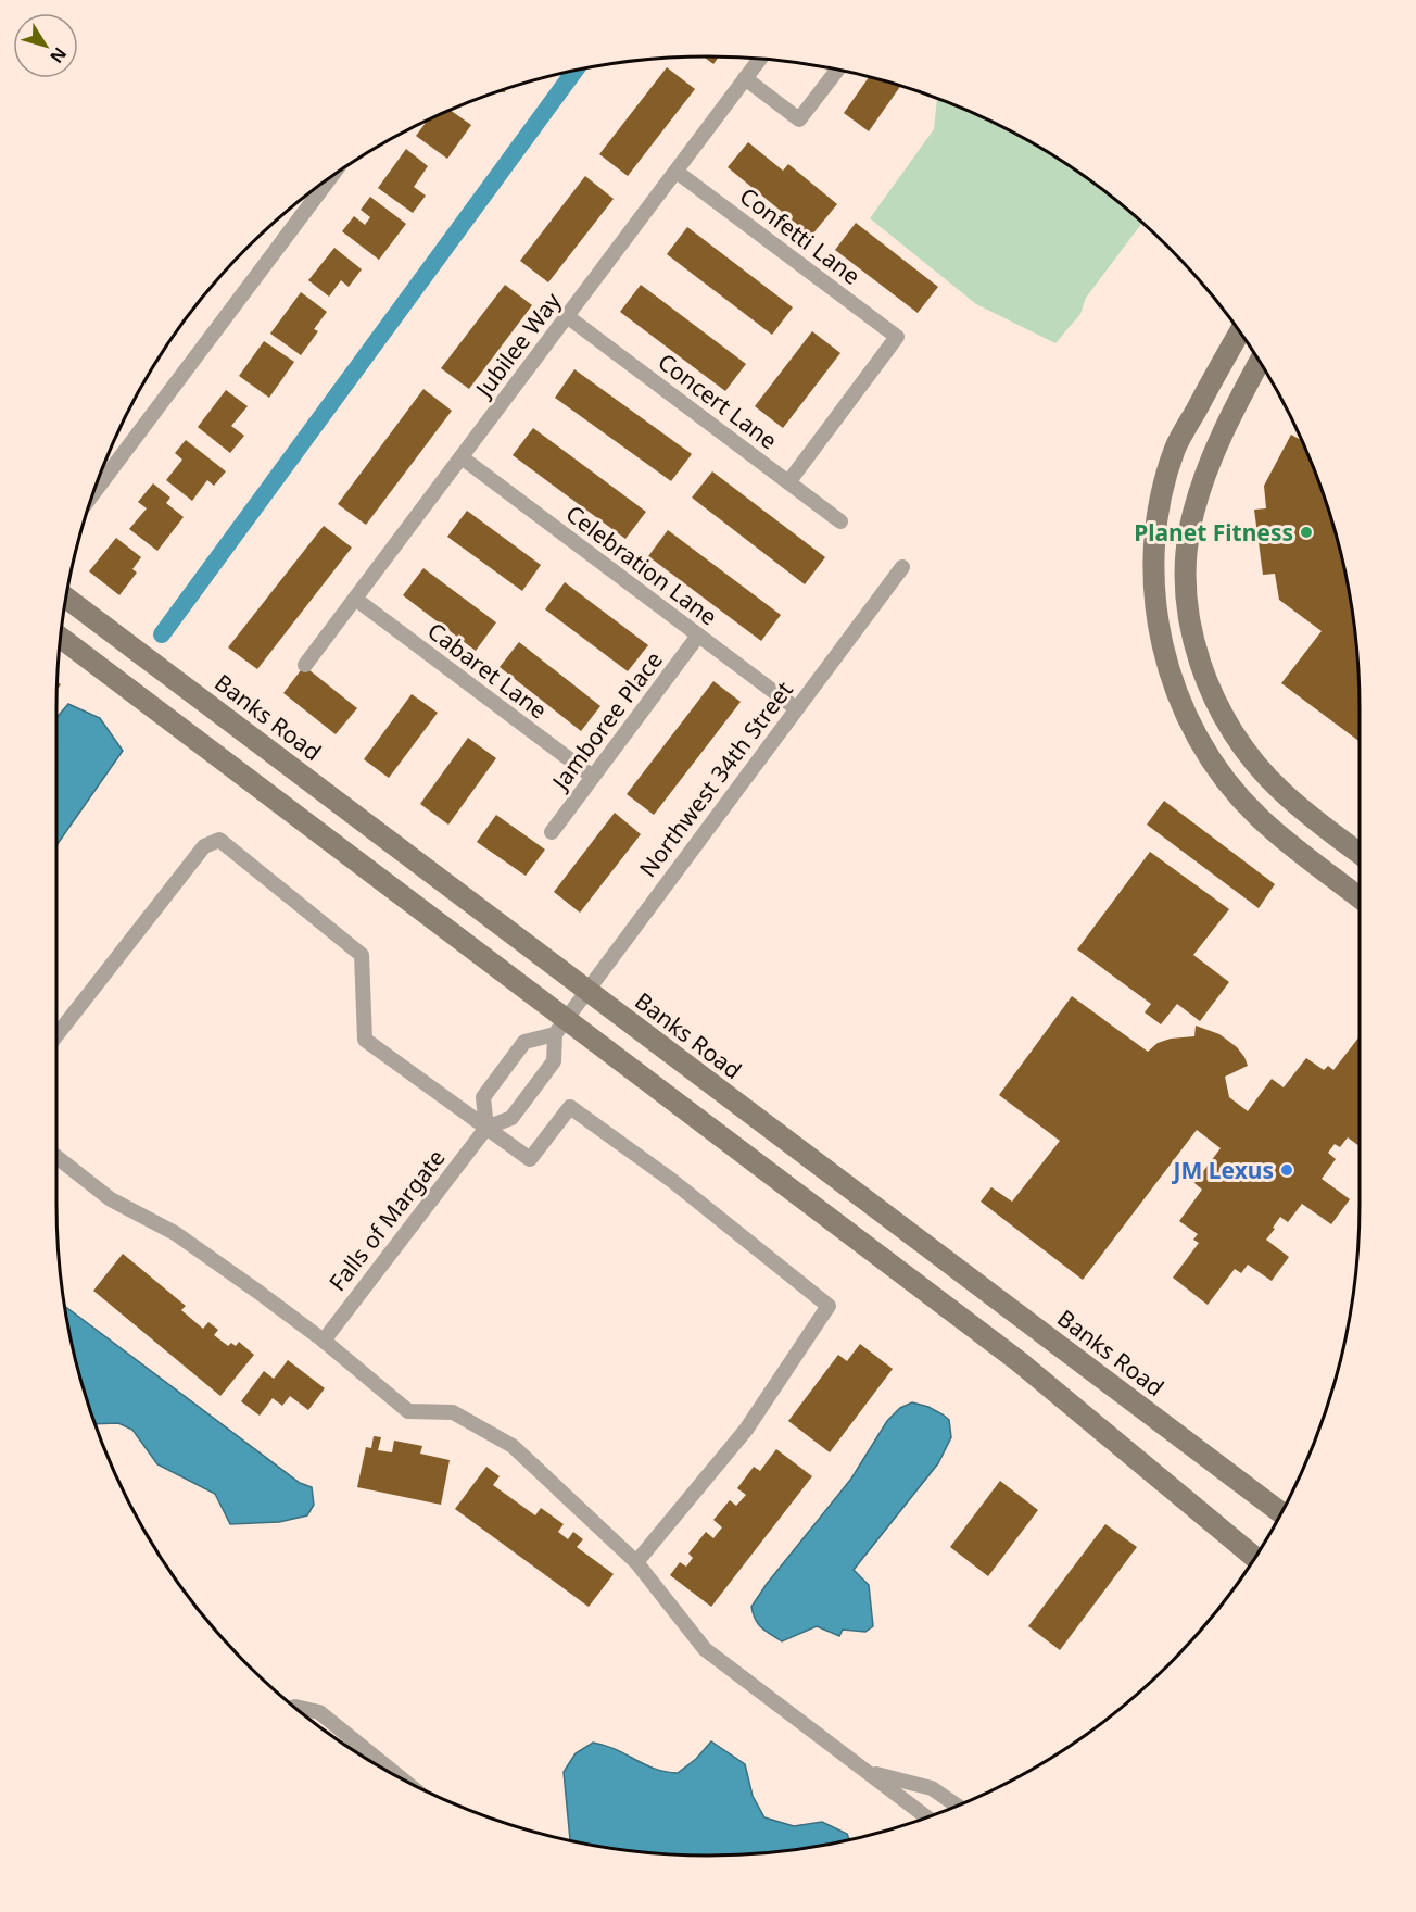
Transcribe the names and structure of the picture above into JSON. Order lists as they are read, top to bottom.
{
  "streets": {
    "street": [
      "Confetti Lane",
      "Jubilee Way",
      "Concert Lane",
      "Celebration Lane",
      "Cabaret Lane",
      "Banks Road",
      "Jamboree Place",
      "Northwest 34th Street",
      "Falls of Margate"
    ]
  },
  "crossings": [
    ["Confetti Lane", "Jubilee Way"],
    ["Confetti Lane", "Concert Lane"],
    ["Jubilee Way", "Concert Lane"],
    ["Jubilee Way", "Celebration Lane"],
    ["Jubilee Way", "Cabaret Lane"],
    ["Celebration Lane", "Jamboree Place"],
    ["Celebration Lane", "Northwest 34th Street"],
    ["Cabaret Lane", "Jamboree Place"],
    ["Banks Road", "Northwest 34th Street"],
    ["Northwest 34th Street", "Falls of Margate"]
  ],
  "places": ["Planet Fitness", "JM Lexus"],
  "north": "bottom right"
}
